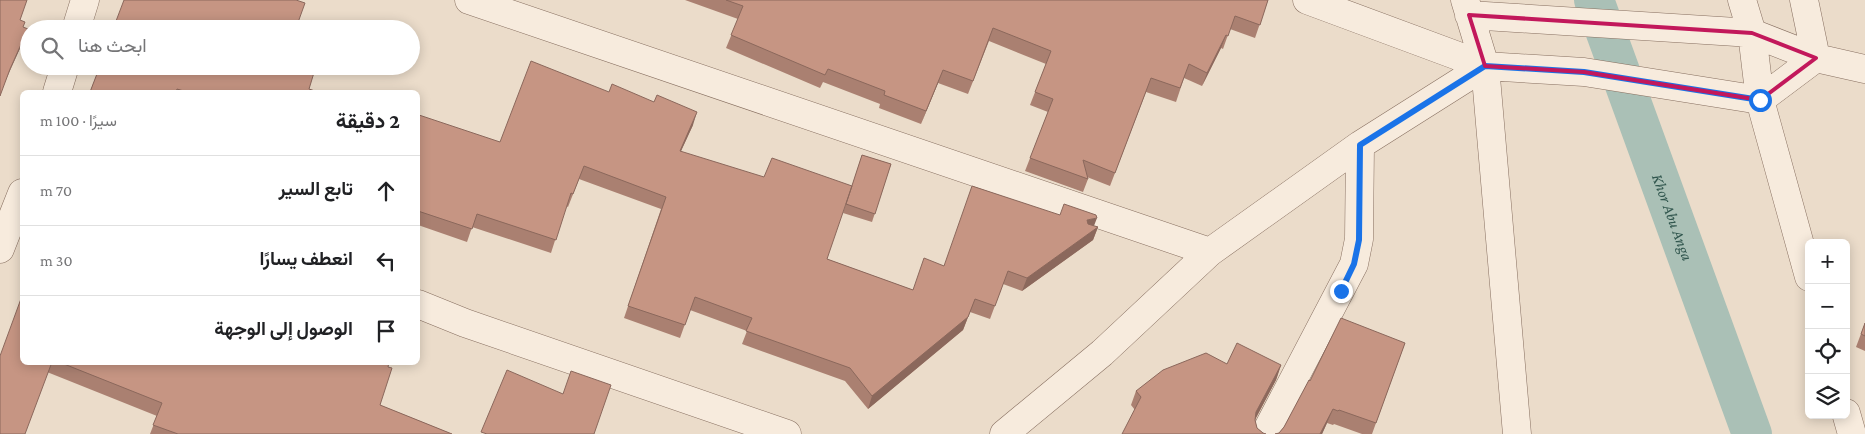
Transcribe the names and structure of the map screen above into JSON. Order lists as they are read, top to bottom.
{
  "water": ["Khor Abu Anga"],
  "page": {
    "search": "ابحث هنا",
    "heading": ["2 دقيقة", "سيرًا · 100 m"],
    "list": [
      ["تابع السير", "70 m"],
      ["انعطف يسارًا", "30 m"],
      "الوصول إلى الوجهة"
    ],
    "map_buttons": ["+", "−"]
  }
}
